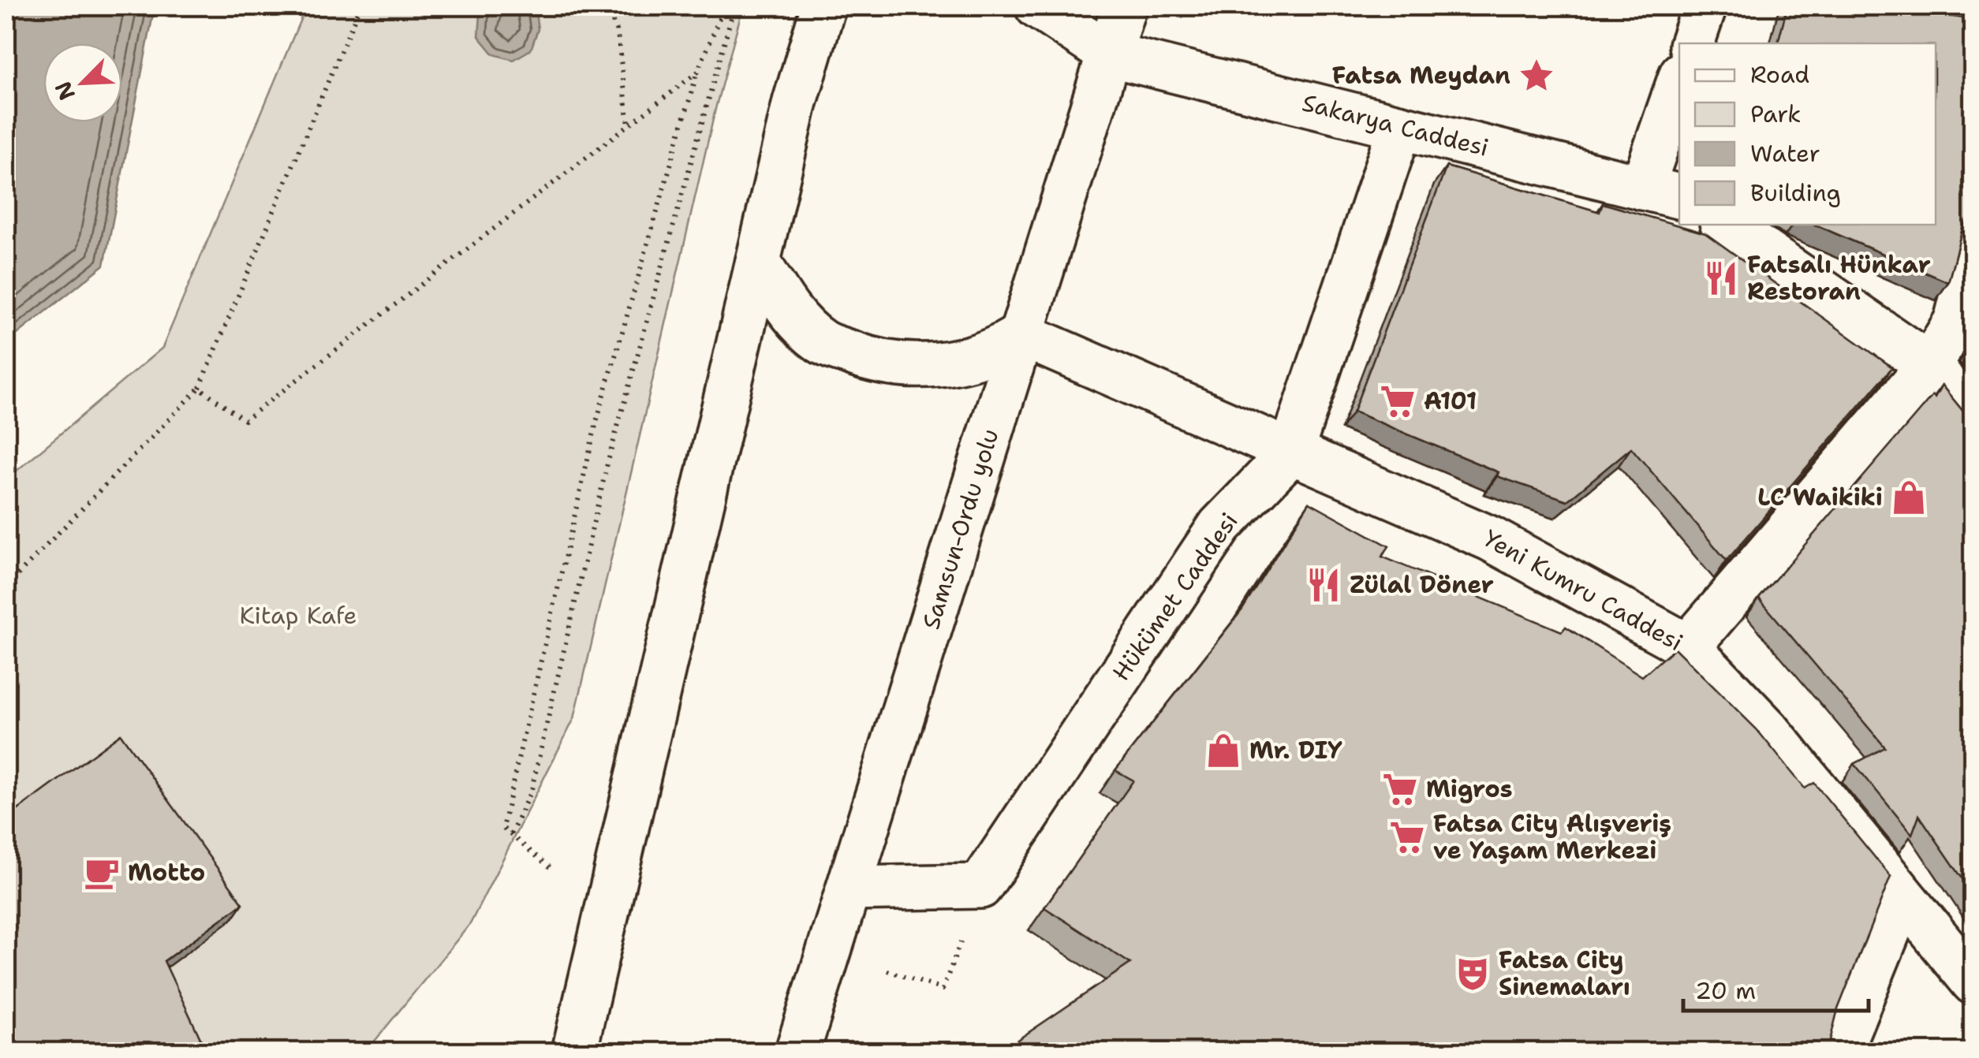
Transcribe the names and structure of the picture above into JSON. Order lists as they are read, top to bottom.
{
  "streets": {
    "main road": [
      "Sakarya Caddesi",
      "Samsun-Ordu yolu",
      "Yeni Kumru Caddesi",
      "Hükümet Caddesi"
    ]
  },
  "crossings": [
    ["Sakarya Caddesi", "Samsun-Ordu yolu"],
    ["Sakarya Caddesi", "Hükümet Caddesi"],
    ["Samsun-Ordu yolu", "Yeni Kumru Caddesi"],
    ["Yeni Kumru Caddesi", "Hükümet Caddesi"]
  ],
  "parks": ["Kitap Kafe"],
  "places": {
    "place": ["Fatsa Meydan"],
    "restaurant": ["Fatsalı Hünkar Restoran", "Zülal Döner"],
    "supermarket": ["A101", "Migros", "Fatsa City Alışveriş ve Yaşam Merkezi"],
    "shop": ["LC Waikiki", "Mr. DIY"],
    "cafe": ["Motto"],
    "theatre": ["Fatsa City Sinemaları"]
  },
  "legend": [
    "Road",
    "Park",
    "Water",
    "Building"
  ],
  "scale_bar": "20 m",
  "north": "bottom left"
}
